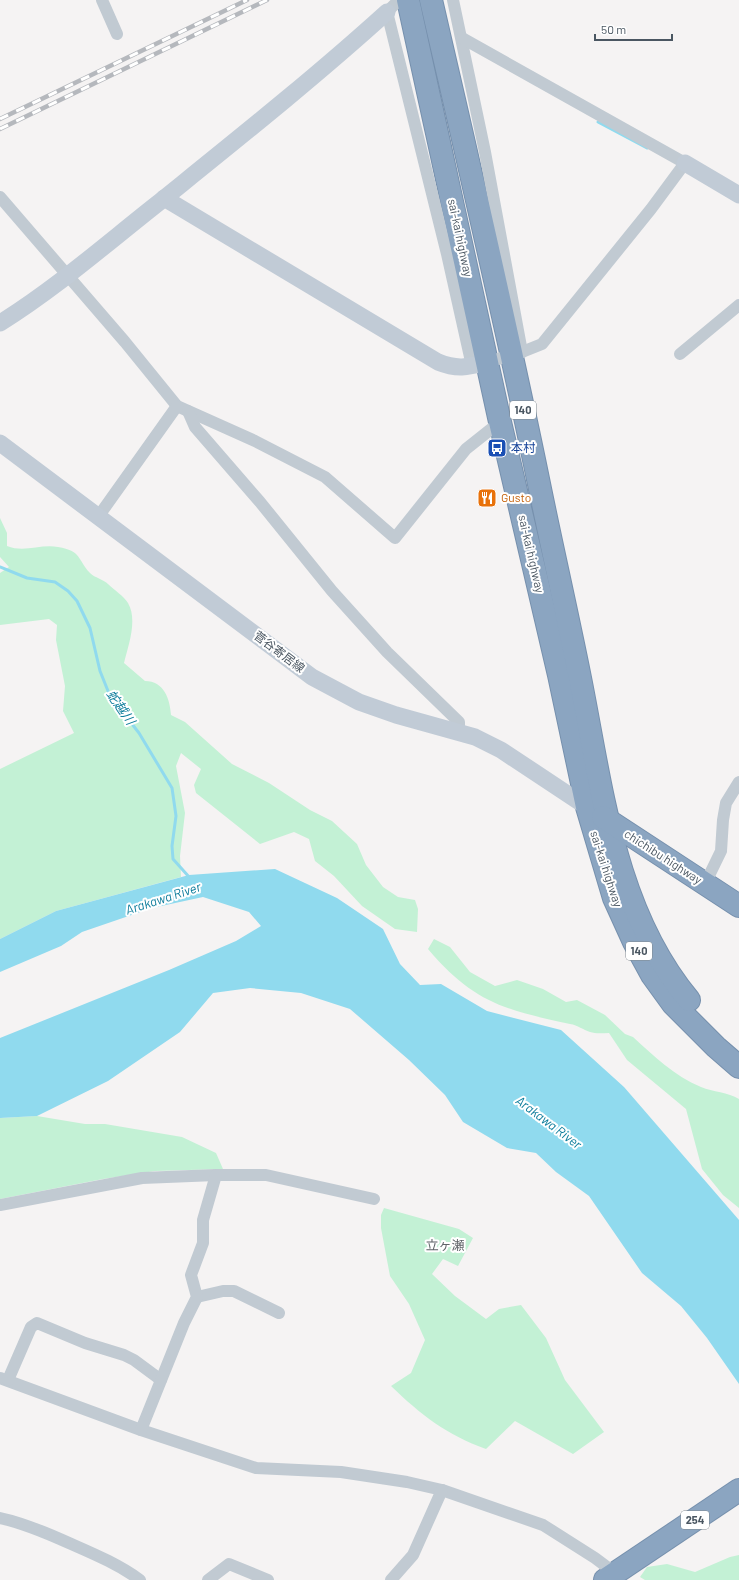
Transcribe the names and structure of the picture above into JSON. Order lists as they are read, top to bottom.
{
  "streets": {
    "highway": [
      "sai-kai highway",
      "140",
      "chichibu highway",
      "254"
    ],
    "street": ["菅谷寄居線"]
  },
  "crossings": [
    ["sai-kai highway", "菅谷寄居線"],
    ["sai-kai highway", "chichibu highway"],
    ["菅谷寄居線", "chichibu highway"]
  ],
  "districts": ["立ヶ瀬"],
  "water": ["蛇越川", "Arakawa River"],
  "places": {
    "bus stop": ["本村"],
    "restaurant": ["Gusto"]
  },
  "scale_bar": "50 m"
}
